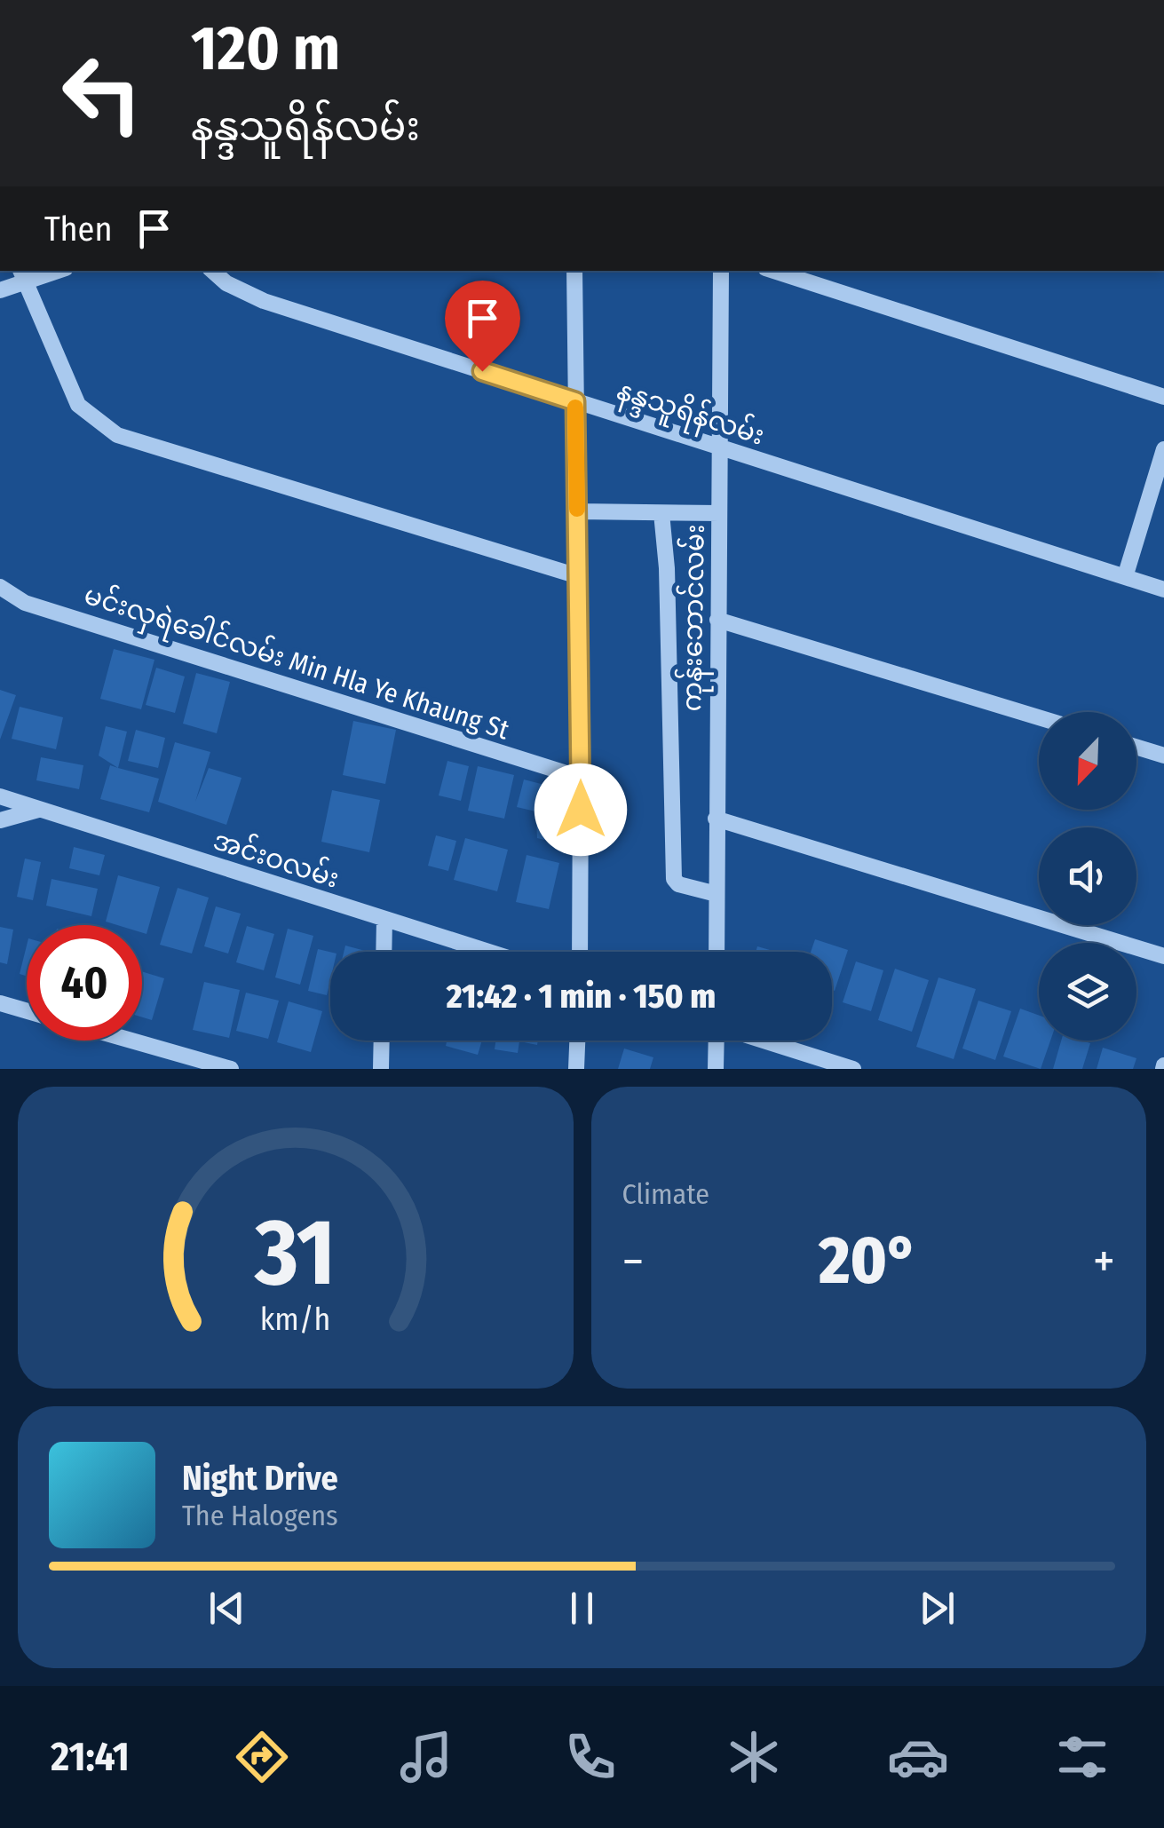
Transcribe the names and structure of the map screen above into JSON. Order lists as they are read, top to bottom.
{
  "streets": {
    "street": [
      "နန္ဒသူရိန်လမ်း",
      "ကုန်းဘောင်လမ်း",
      "မင်းလှရဲခေါင်လမ်း Min Hla Ye Khaung St",
      "အင်းဝလမ်း"
    ]
  },
  "crossings": [
    ["နန္ဒသူရိန်လမ်း", "ကုန်းဘောင်လမ်း"]
  ],
  "north": "bottom left",
  "page": {
    "turn": ["120 m", "နန္ဒသူရိန်လမ်း"],
    "then": "Then",
    "limit": "40",
    "trip": "21:42 · 1 min · 150 m",
    "tile": "Climate",
    "heat": ["−", "20°", "+"],
    "song": ["Night Drive", "The Halogens"],
    "tabs": "21:41",
    "gauge": ["31", "km/h"]
  }
}
